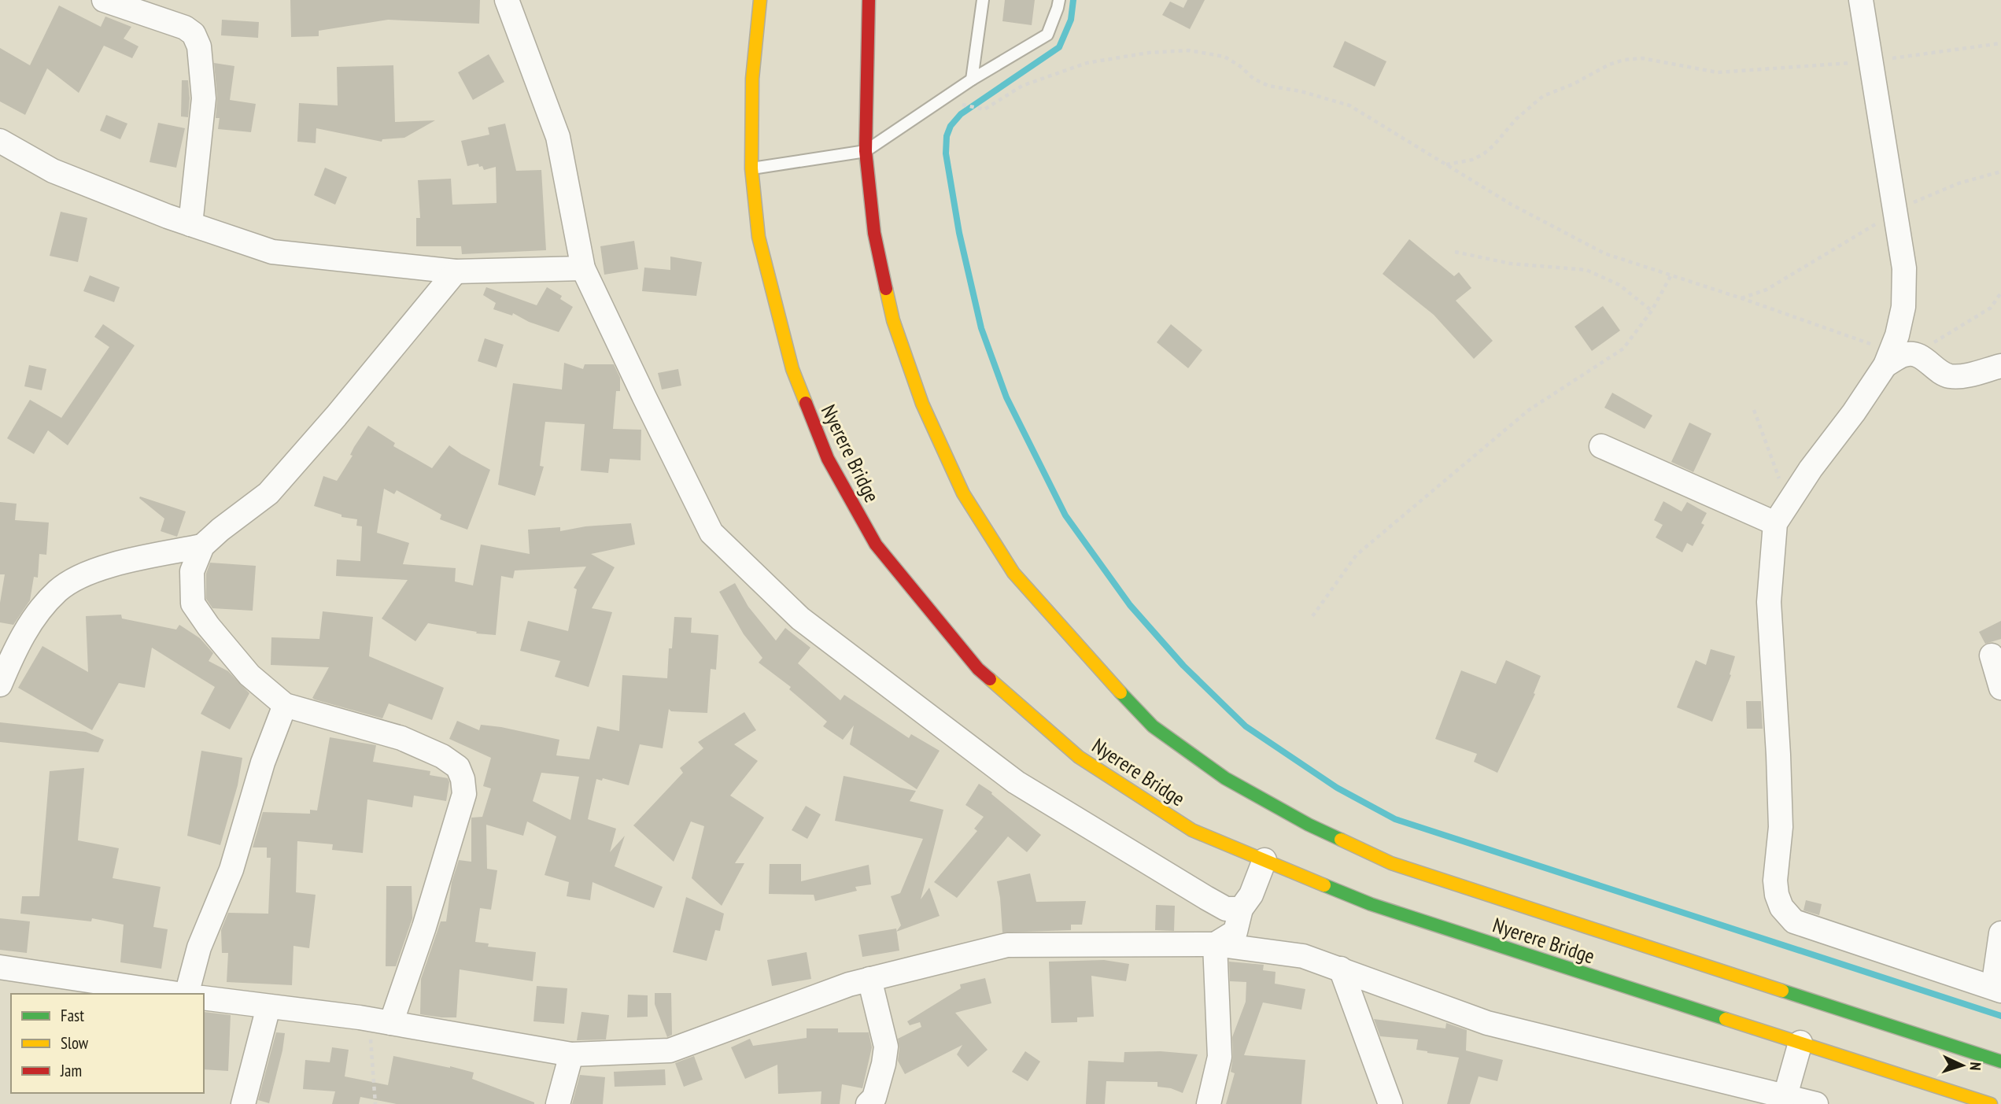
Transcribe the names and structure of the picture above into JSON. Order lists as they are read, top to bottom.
{
  "streets": {
    "main road": ["Nyerere Bridge"]
  },
  "legend": ["Fast", "Slow", "Jam"],
  "north": "right"
}
